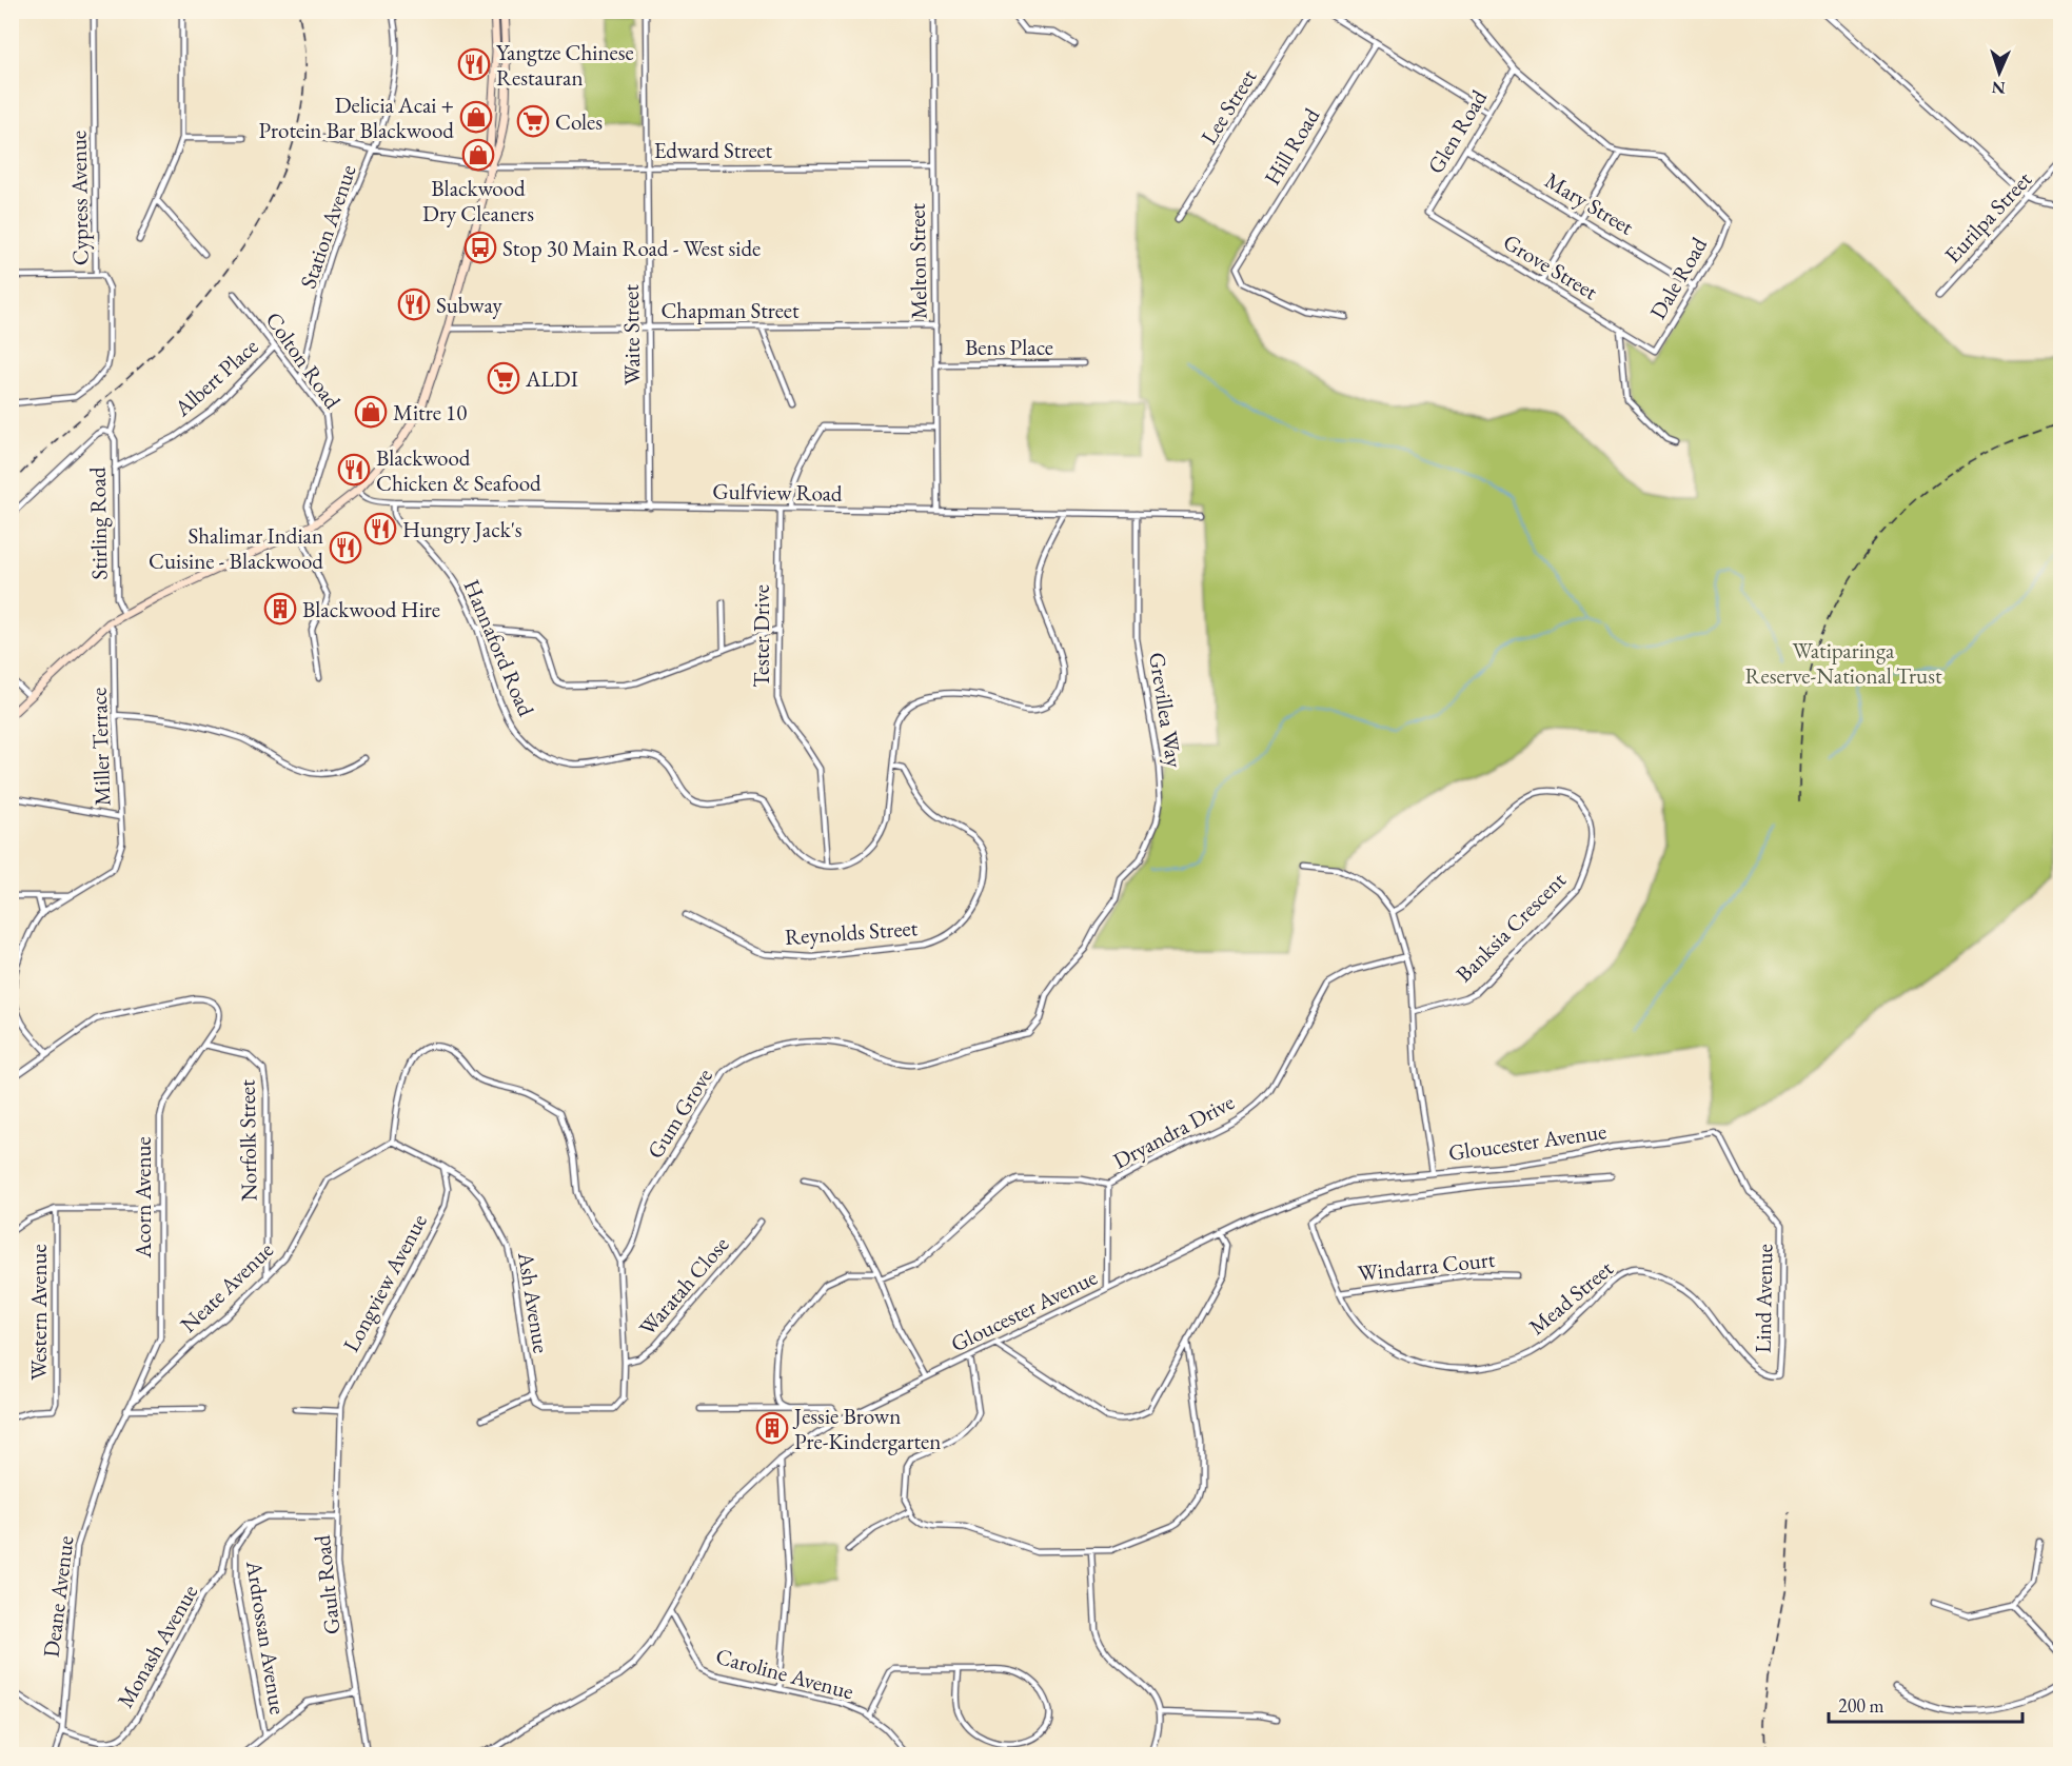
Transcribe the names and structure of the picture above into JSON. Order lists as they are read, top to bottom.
{
  "streets": {
    "street": [
      "Lee Street",
      "Glen Road",
      "Hill Road",
      "Edward Street",
      "Cypress Avenue",
      "Mary Street",
      "Eurilpa Street",
      "Station Avenue",
      "Melton Street",
      "Grove Street",
      "Dale Road",
      "Chapman Street",
      "Waite Street",
      "Bens Place",
      "Colton Road",
      "Albert Place",
      "Gulfview Road",
      "Stirling Road",
      "Tester Drive",
      "Hannaford Road",
      "Grevillea Way",
      "Miller Terrace",
      "Banksia Crescent",
      "Reynolds Street",
      "Gum Grove",
      "Dryandra Drive",
      "Norfolk Street",
      "Gloucester Avenue",
      "Acorn Avenue",
      "Windarra Court",
      "Longview Avenue",
      "Waratah Close",
      "Neate Avenue",
      "Mead Street",
      "Lind Avenue",
      "Ash Avenue",
      "Western Avenue",
      "Gault Road",
      "Deane Avenue",
      "Ardrossan Avenue",
      "Monash Avenue",
      "Caroline Avenue"
    ]
  },
  "crossings": [
    ["Glen Road", "Mary Street"],
    ["Glen Road", "Grove Street"],
    ["Edward Street", "Station Avenue"],
    ["Edward Street", "Melton Street"],
    ["Edward Street", "Waite Street"],
    ["Mary Street", "Dale Road"],
    ["Station Avenue", "Colton Road"],
    ["Melton Street", "Chapman Street"],
    ["Melton Street", "Bens Place"],
    ["Melton Street", "Gulfview Road"],
    ["Grove Street", "Dale Road"],
    ["Chapman Street", "Waite Street"],
    ["Waite Street", "Gulfview Road"],
    ["Colton Road", "Albert Place"],
    ["Albert Place", "Stirling Road"],
    ["Gulfview Road", "Tester Drive"],
    ["Gulfview Road", "Hannaford Road"],
    ["Gulfview Road", "Grevillea Way"],
    ["Tester Drive", "Hannaford Road"],
    ["Grevillea Way", "Gum Grove"],
    ["Norfolk Street", "Acorn Avenue"],
    ["Norfolk Street", "Neate Avenue"],
    ["Gloucester Avenue", "Mead Street"],
    ["Gloucester Avenue", "Lind Avenue"],
    ["Gloucester Avenue", "Caroline Avenue"],
    ["Acorn Avenue", "Neate Avenue"],
    ["Windarra Court", "Mead Street"],
    ["Longview Avenue", "Ash Avenue"],
    ["Longview Avenue", "Gault Road"],
    ["Neate Avenue", "Ash Avenue"],
    ["Neate Avenue", "Deane Avenue"],
    ["Mead Street", "Lind Avenue"],
    ["Deane Avenue", "Monash Avenue"],
    ["Ardrossan Avenue", "Monash Avenue"]
  ],
  "parks": ["Watiparinga Reserve-National Trust"],
  "places": {
    "restaurant": [
      "Yangtze Chinese Restauran",
      "Subway",
      "Blackwood Chicken & Seafood",
      "Hungry Jack's",
      "Shalimar Indian Cuisine - Blackwood"
    ],
    "shop": ["Delicia Acai + Protein Bar Blackwood", "Blackwood Dry Cleaners", "Mitre 10"],
    "supermarket": ["Coles", "ALDI"],
    "bus stop": ["Stop 30 Main Road - West side"],
    "building": ["Blackwood Hire", "Jessie Brown Pre-Kindergarten"]
  },
  "scale_bar": "200 m",
  "north": "bottom"
}
